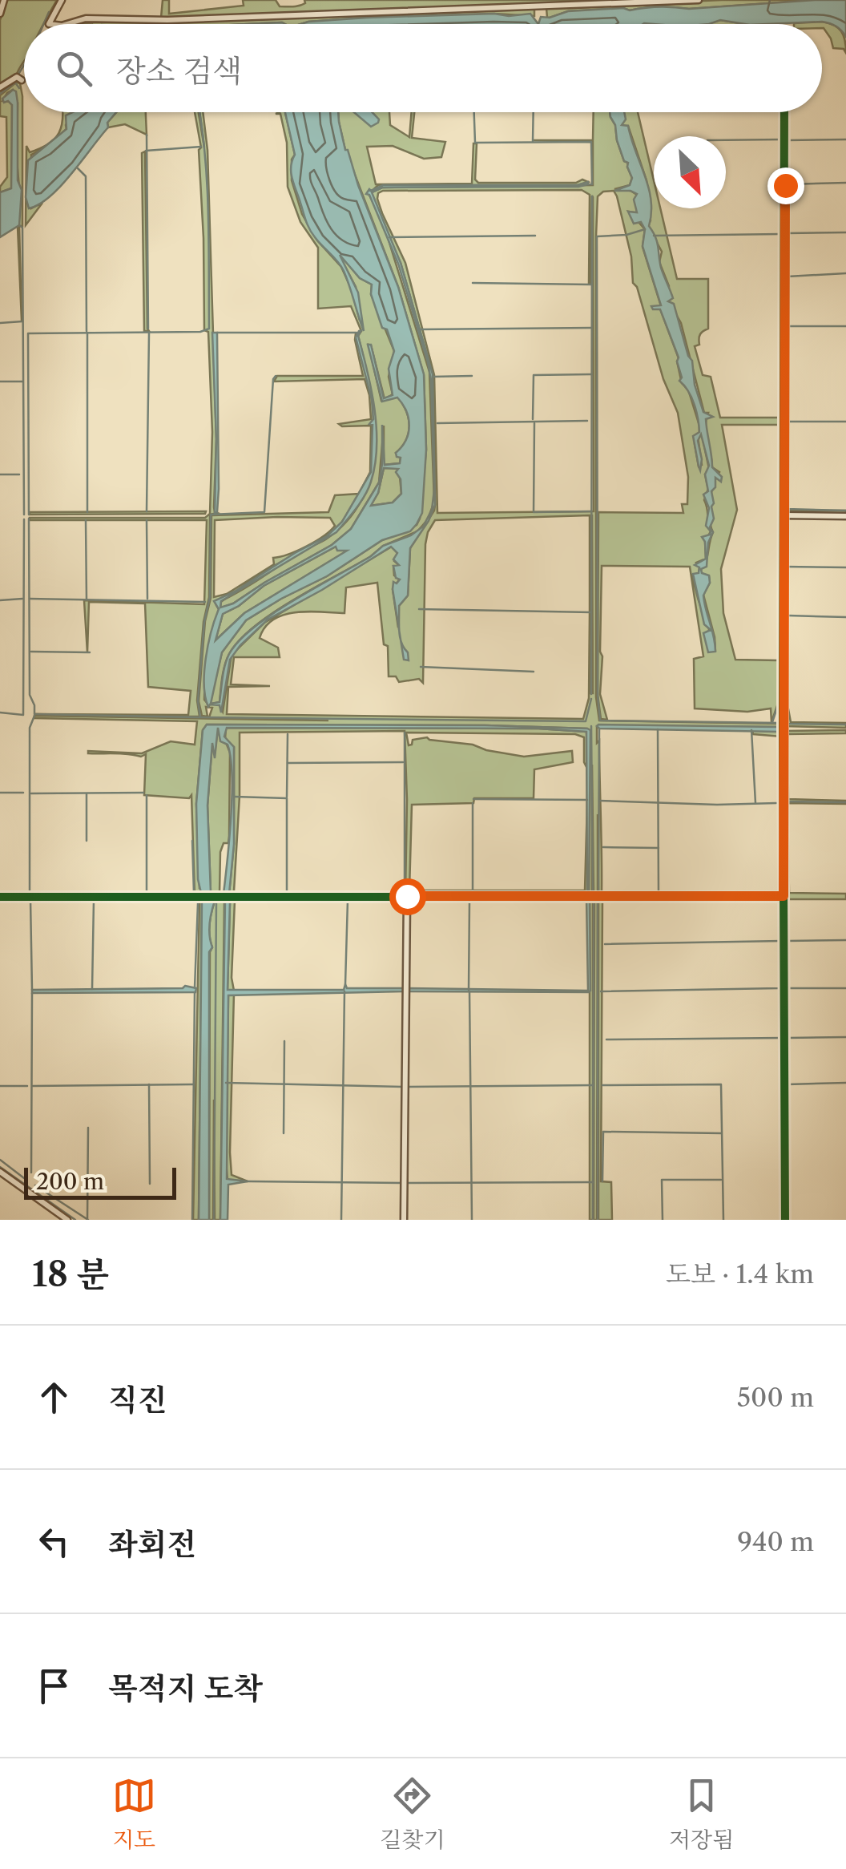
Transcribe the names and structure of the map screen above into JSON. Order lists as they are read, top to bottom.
{
  "scale_bar": "200 m",
  "north": "bottom right",
  "page": {
    "search": "장소 검색",
    "scale": "200 m",
    "heading": ["18 분", "도보 · 1.4 km"],
    "list": [
      ["직진", "500 m"],
      ["좌회전", "940 m"],
      "목적지 도착"
    ],
    "nav": ["지도", "길찾기", "저장됨"]
  }
}
